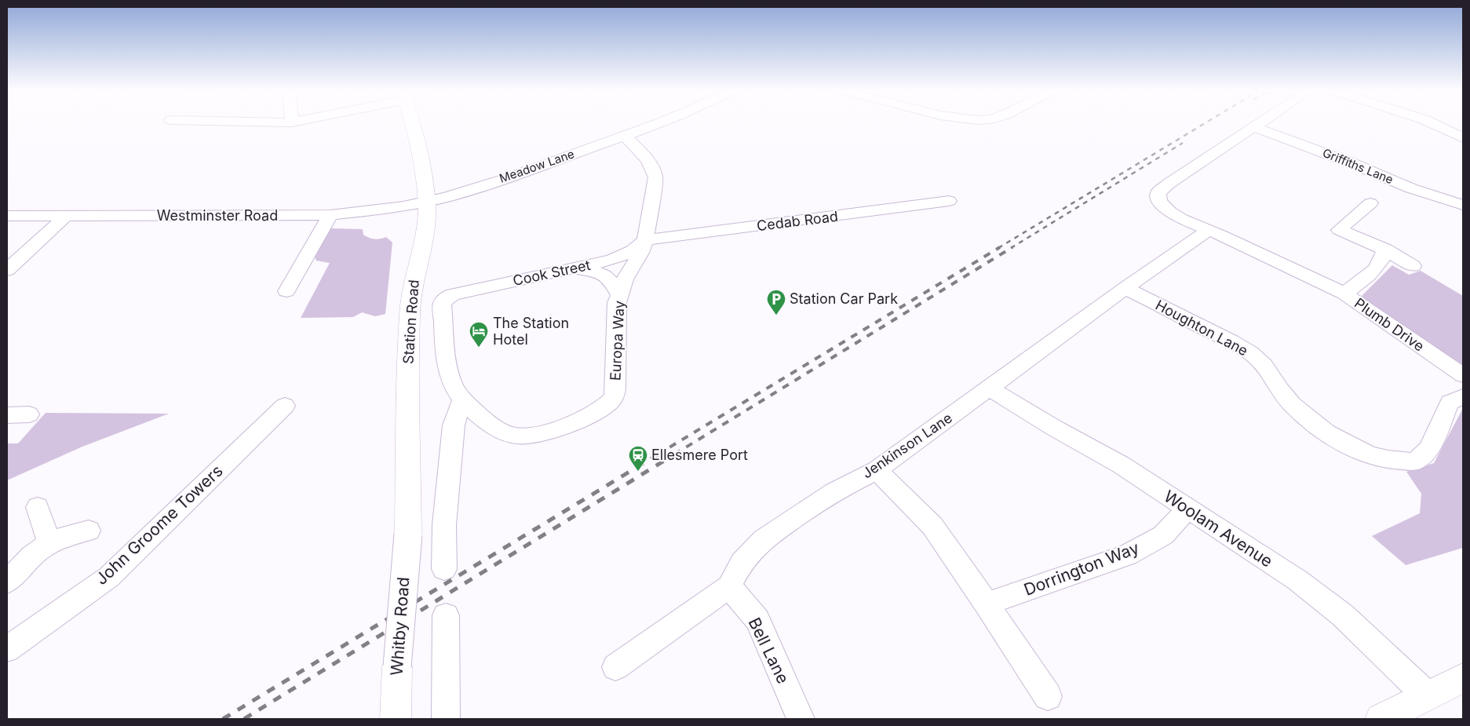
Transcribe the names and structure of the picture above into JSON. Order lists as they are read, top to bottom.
{
  "streets": {
    "main road": ["Station Road", "Whitby Road"],
    "street": [
      "Meadow Lane",
      "Griffiths Lane",
      "Westminster Road",
      "Cedab Road",
      "Cook Street",
      "Plumb Drive",
      "Houghton Lane",
      "Europa Way",
      "Jenkinson Lane",
      "John Groome Towers",
      "Woolam Avenue",
      "Dorrington Way",
      "Bell Lane"
    ]
  },
  "crossings": [
    ["Meadow Lane", "Westminster Road"],
    ["Meadow Lane", "Station Road"],
    ["Meadow Lane", "Europa Way"],
    ["Westminster Road", "Station Road"],
    ["Cedab Road", "Cook Street"],
    ["Cedab Road", "Europa Way"],
    ["Cook Street", "Europa Way"],
    ["Station Road", "Whitby Road"],
    ["Houghton Lane", "Jenkinson Lane"],
    ["Jenkinson Lane", "Woolam Avenue"],
    ["Jenkinson Lane", "Bell Lane"],
    ["Woolam Avenue", "Dorrington Way"]
  ],
  "places": {
    "parking": ["Station Car Park"],
    "hotel": ["The Station Hotel"],
    "station": ["Ellesmere Port"]
  }
}
